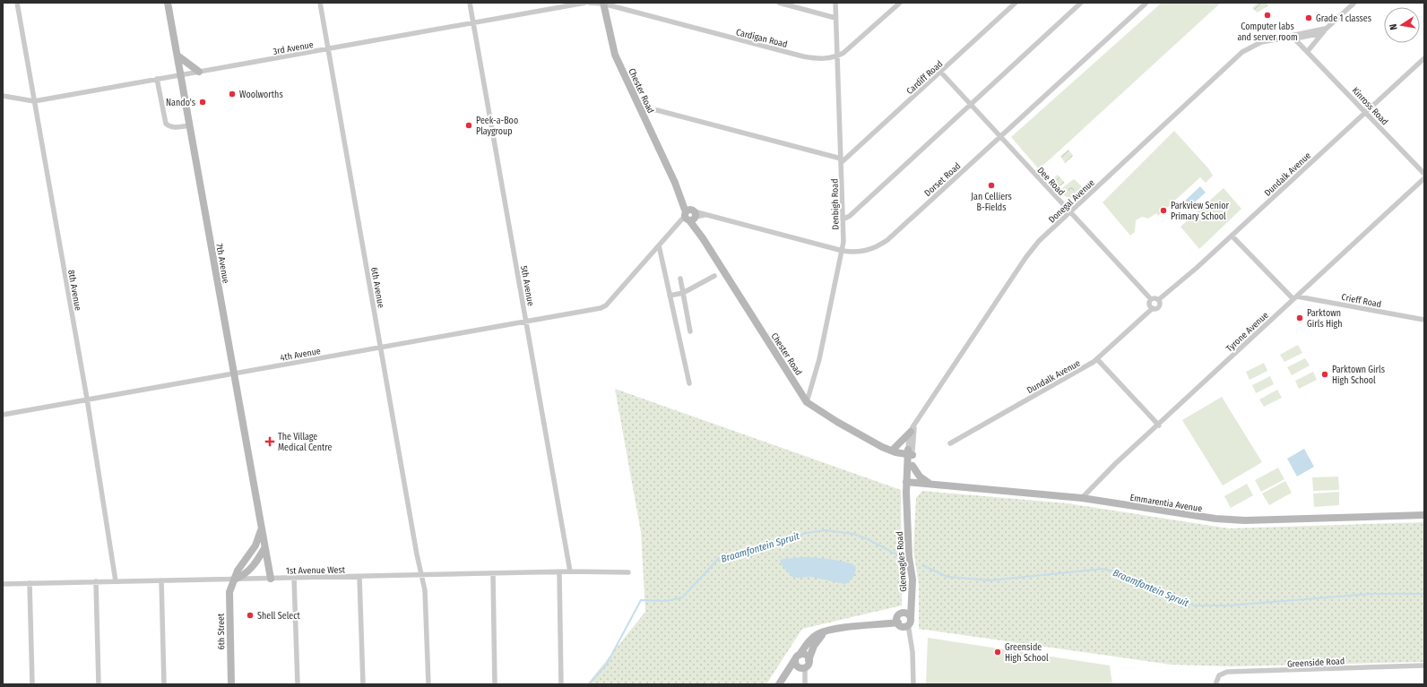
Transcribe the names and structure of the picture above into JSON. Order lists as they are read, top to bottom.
{
  "streets": {
    "street": [
      "Cardigan Road",
      "3rd Avenue",
      "Cardiff Road",
      "Chester Road",
      "Kinross Road",
      "Dundalk Avenue",
      "Dorset Road",
      "Dee Road",
      "Donegal Avenue",
      "Denbigh Road",
      "7th Avenue",
      "5th Avenue",
      "6th Avenue",
      "8th Avenue",
      "Crieff Road",
      "Tyrone Avenue",
      "4th Avenue",
      "Emmarentia Avenue",
      "Gleneagles Road",
      "1st Avenue West",
      "6th Street",
      "Greenside Road"
    ]
  },
  "crossings": [
    ["Cardigan Road", "Chester Road"],
    ["Cardigan Road", "Denbigh Road"],
    ["3rd Avenue", "7th Avenue"],
    ["3rd Avenue", "5th Avenue"],
    ["3rd Avenue", "6th Avenue"],
    ["3rd Avenue", "8th Avenue"],
    ["Cardiff Road", "Dee Road"],
    ["Cardiff Road", "Denbigh Road"],
    ["Chester Road", "Dorset Road"],
    ["Chester Road", "Donegal Avenue"],
    ["Chester Road", "Denbigh Road"],
    ["Chester Road", "Gleneagles Road"],
    ["Kinross Road", "Dundalk Avenue"],
    ["Kinross Road", "Donegal Avenue"],
    ["Dundalk Avenue", "Dee Road"],
    ["Dorset Road", "Dee Road"],
    ["Dorset Road", "Denbigh Road"],
    ["Dee Road", "Donegal Avenue"],
    ["Donegal Avenue", "Gleneagles Road"],
    ["7th Avenue", "4th Avenue"],
    ["7th Avenue", "1st Avenue West"],
    ["7th Avenue", "6th Street"],
    ["5th Avenue", "4th Avenue"],
    ["5th Avenue", "1st Avenue West"],
    ["6th Avenue", "4th Avenue"],
    ["6th Avenue", "1st Avenue West"],
    ["8th Avenue", "4th Avenue"],
    ["8th Avenue", "1st Avenue West"],
    ["Crieff Road", "Tyrone Avenue"],
    ["Tyrone Avenue", "Emmarentia Avenue"],
    ["Emmarentia Avenue", "Gleneagles Road"],
    ["1st Avenue West", "6th Street"]
  ],
  "water": ["Braamfontein Spruit"],
  "places": {
    "other": [
      "Computer labs and server room",
      "Grade 1 classes",
      "Woolworths",
      "Nando's",
      "Peek-a-Boo Playgroup",
      "Jan Celliers B-Fields",
      "Parkview Senior Primary School",
      "Parktown Girls High",
      "Parktown Girls High School",
      "Shell Select",
      "Greenside High School"
    ],
    "health": ["The Village Medical Centre"]
  },
  "north": "left"
}
